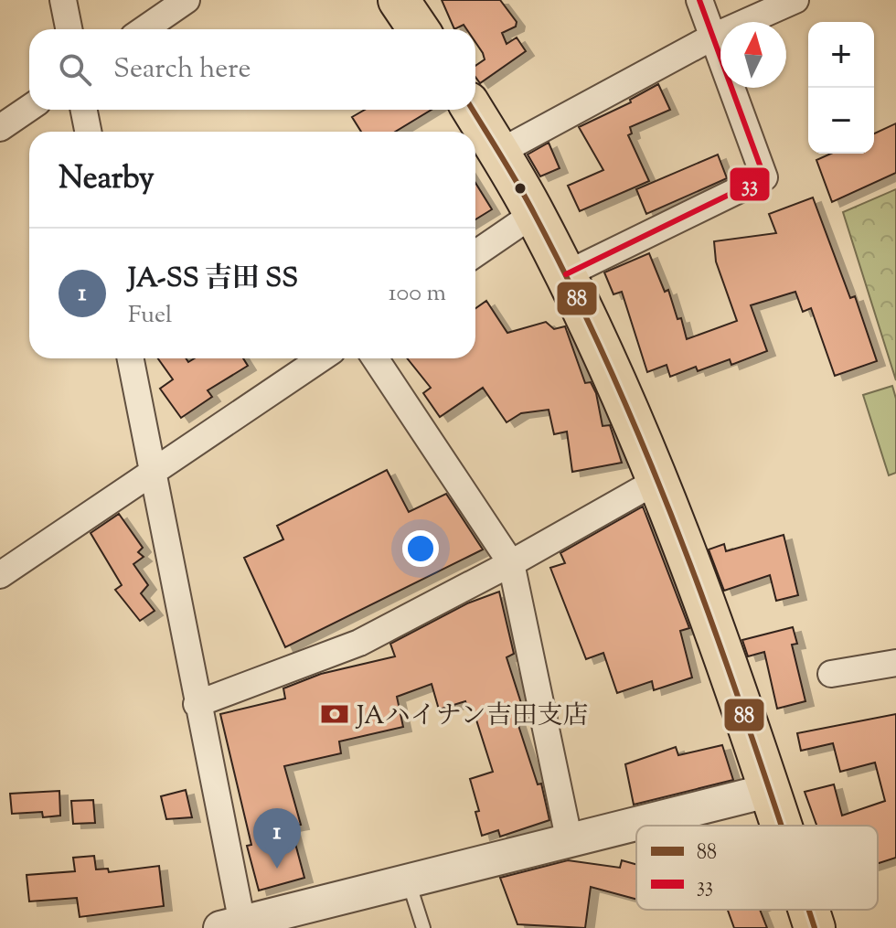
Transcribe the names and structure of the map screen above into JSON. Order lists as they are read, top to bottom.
{
  "places": {
    "bank": ["JAハイナン吉田支店"]
  },
  "lines": ["transit line 33", "transit line 88"],
  "legend": ["88", "33"],
  "north": "top",
  "page": {
    "map_buttons": ["+", "−"],
    "search": "Search here",
    "heading": "Nearby",
    "list": [
      {
        "mark": "1",
        "name": "JA-SS 吉田 SS",
        "note": "Fuel",
        "value": "100 m"
      }
    ],
    "pins": "1"
  }
}
